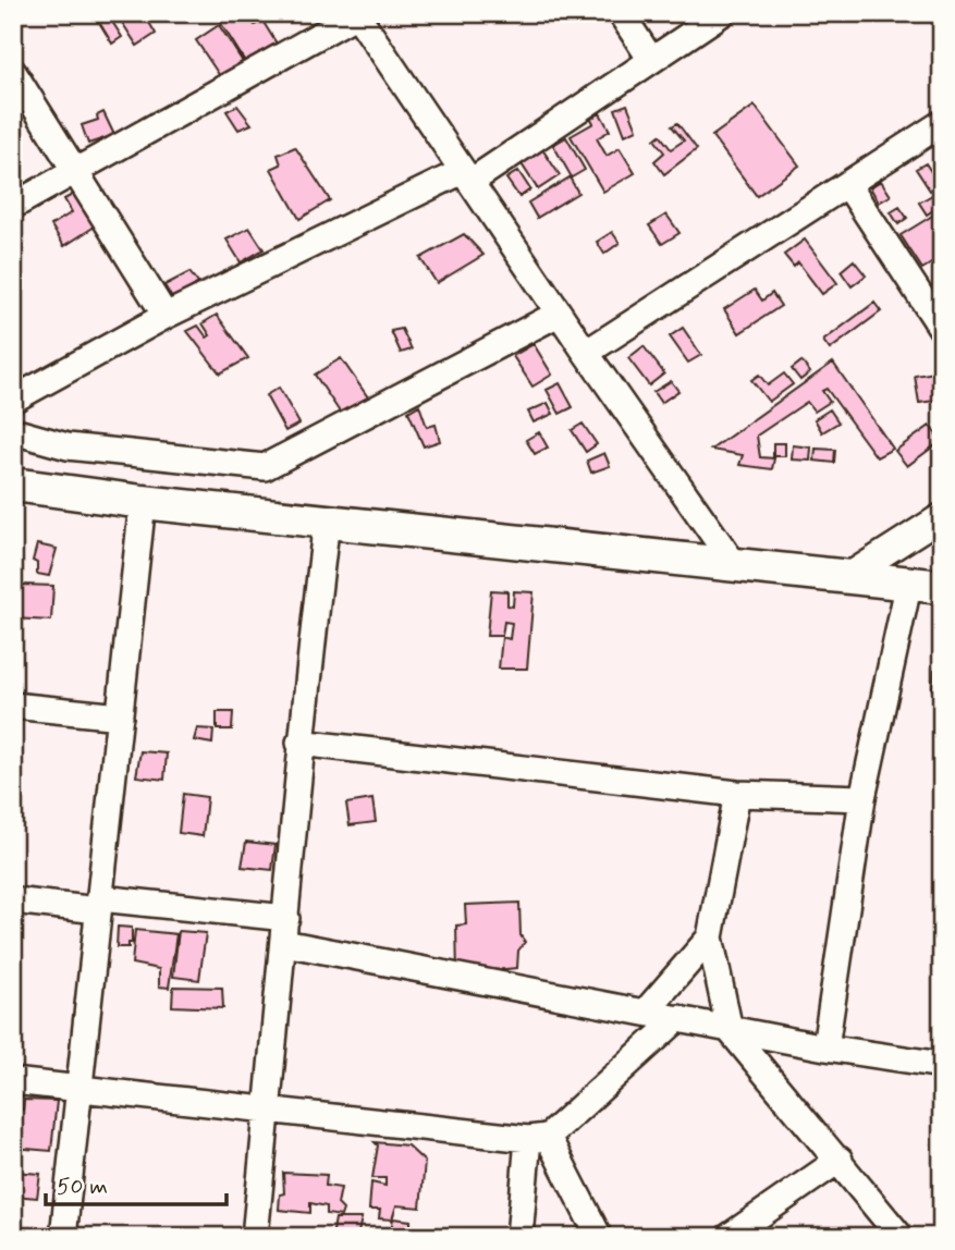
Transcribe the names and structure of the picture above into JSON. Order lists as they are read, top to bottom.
{
  "scale_bar": "50 m"
}
